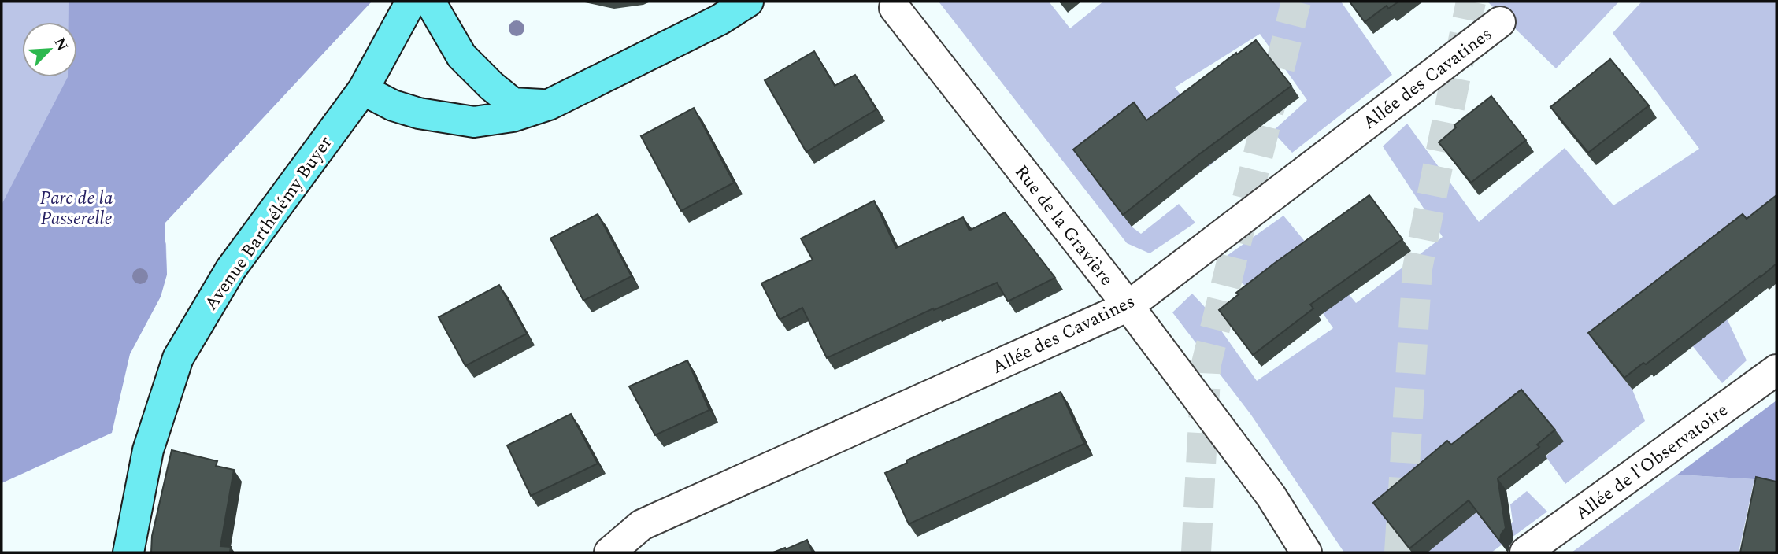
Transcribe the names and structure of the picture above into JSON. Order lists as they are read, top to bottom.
{
  "streets": {
    "main road": ["Avenue Barthélémy Buyer"],
    "street": ["Allée des Cavatines", "Rue de la Gravière", "Allée de l'Observatoire"]
  },
  "crossings": [
    ["Allée des Cavatines", "Rue de la Gravière"]
  ],
  "parks": ["Parc de la Passerelle"],
  "north": "top right"
}
